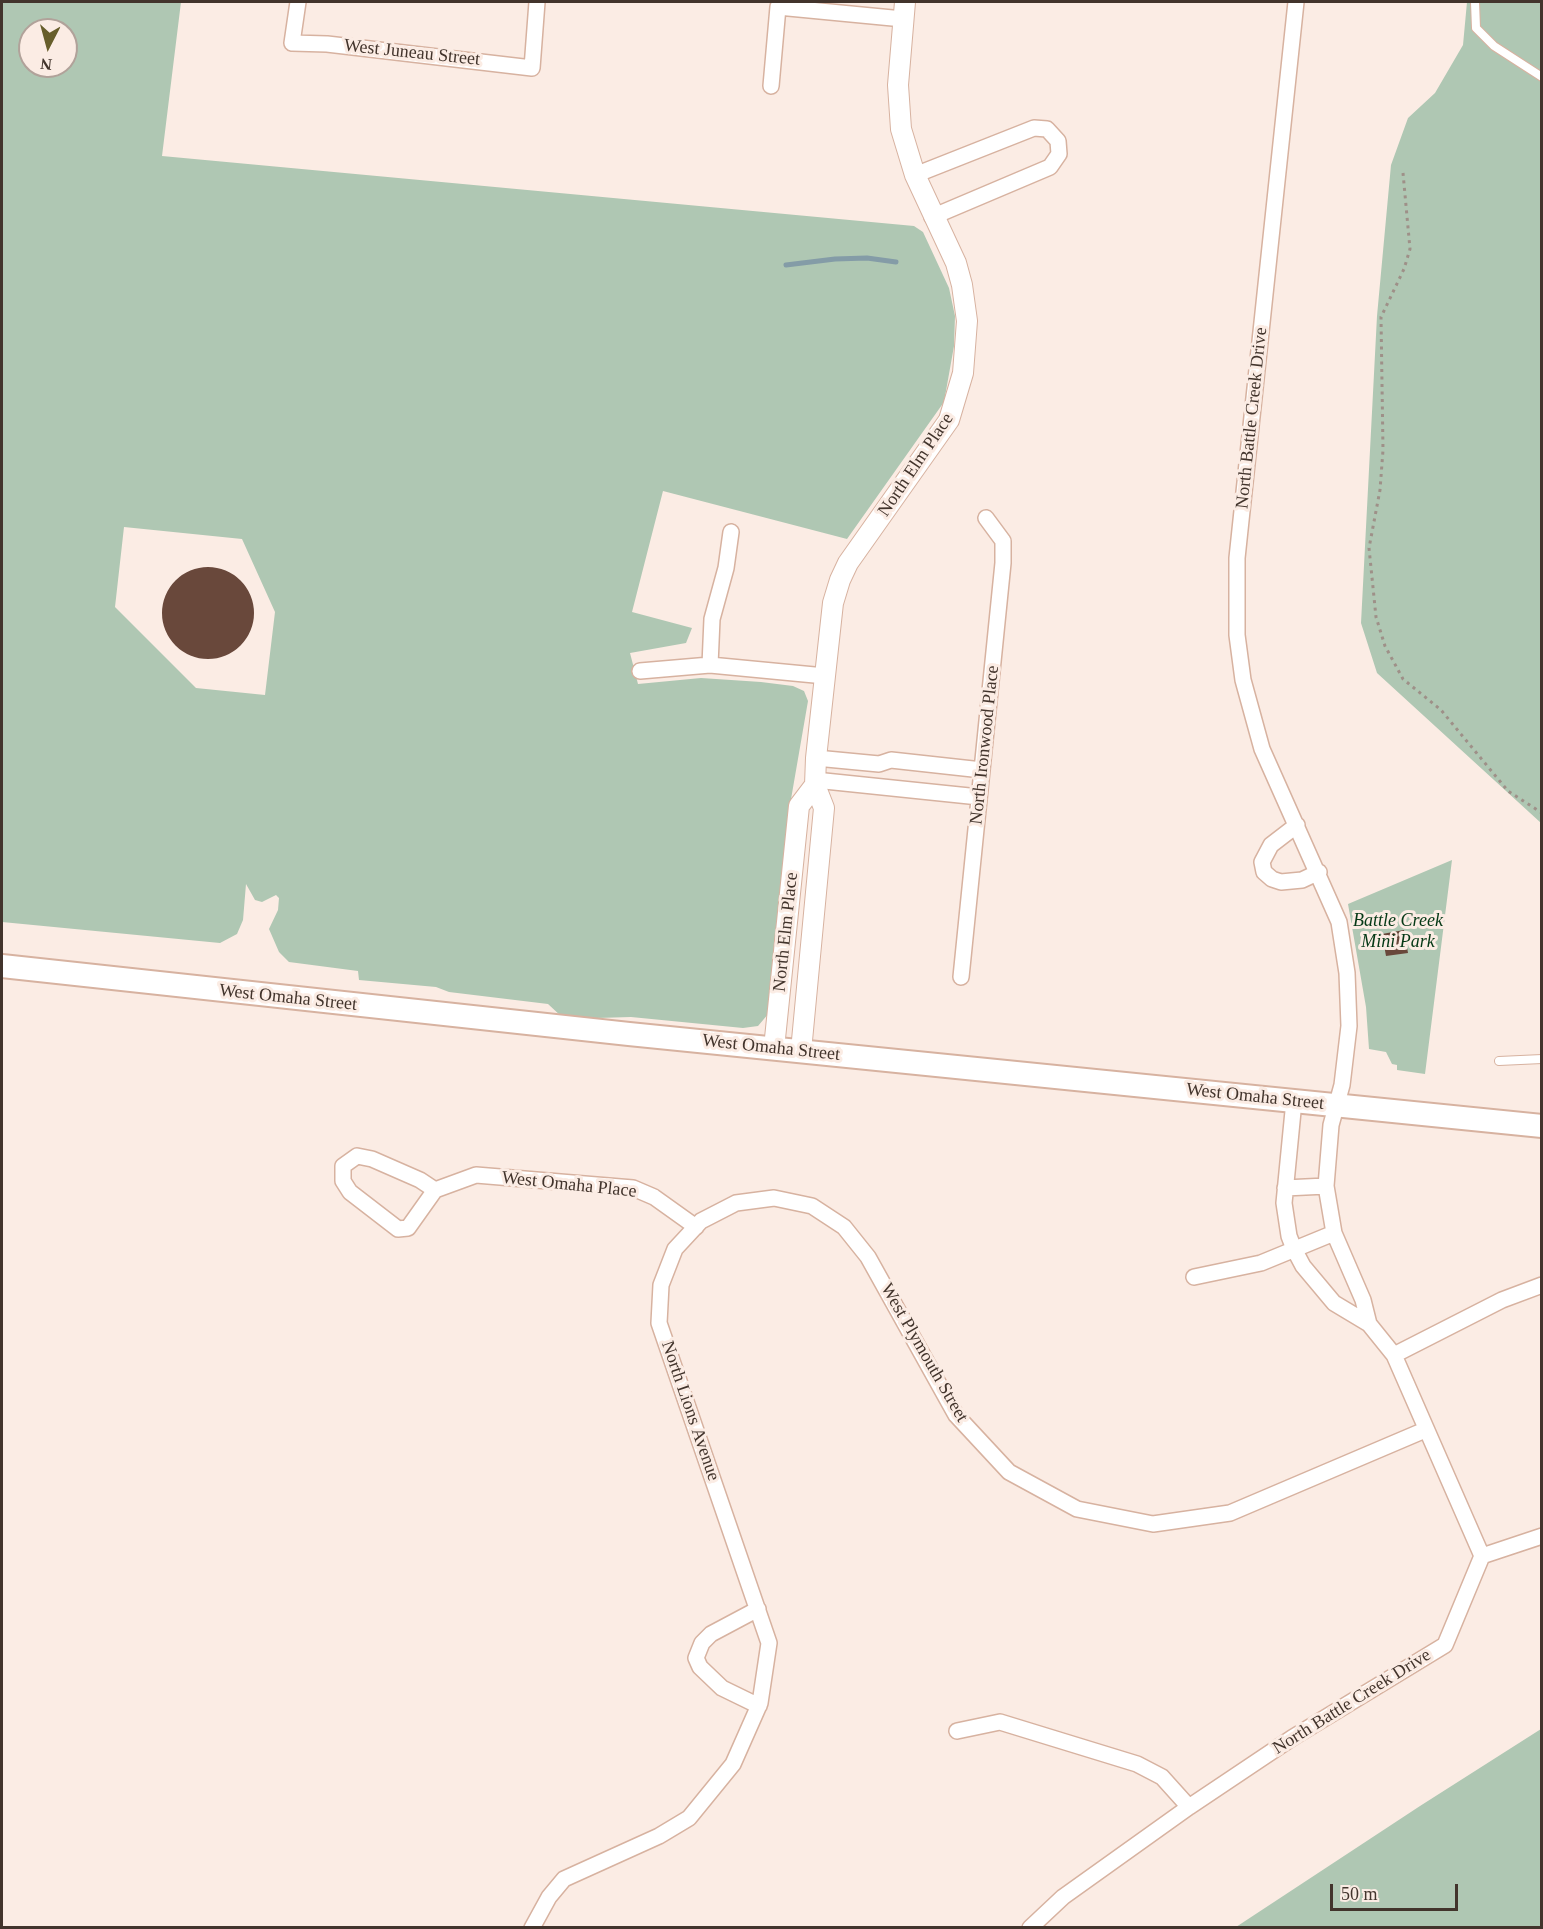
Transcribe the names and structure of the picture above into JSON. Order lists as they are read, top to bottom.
{
  "streets": {
    "main road": ["West Omaha Street"],
    "street": [
      "West Juneau Street",
      "North Battle Creek Drive",
      "North Elm Place",
      "North Ironwood Place",
      "West Omaha Place",
      "West Plymouth Street",
      "North Lions Avenue"
    ]
  },
  "crossings": [
    ["North Battle Creek Drive", "West Omaha Street"],
    ["North Battle Creek Drive", "West Plymouth Street"],
    ["North Elm Place", "West Omaha Street"],
    ["West Omaha Place", "West Plymouth Street"],
    ["West Omaha Place", "North Lions Avenue"],
    ["West Plymouth Street", "North Lions Avenue"]
  ],
  "parks": ["Battle Creek Mini Park"],
  "scale_bar": "50 m",
  "north": "bottom"
}
